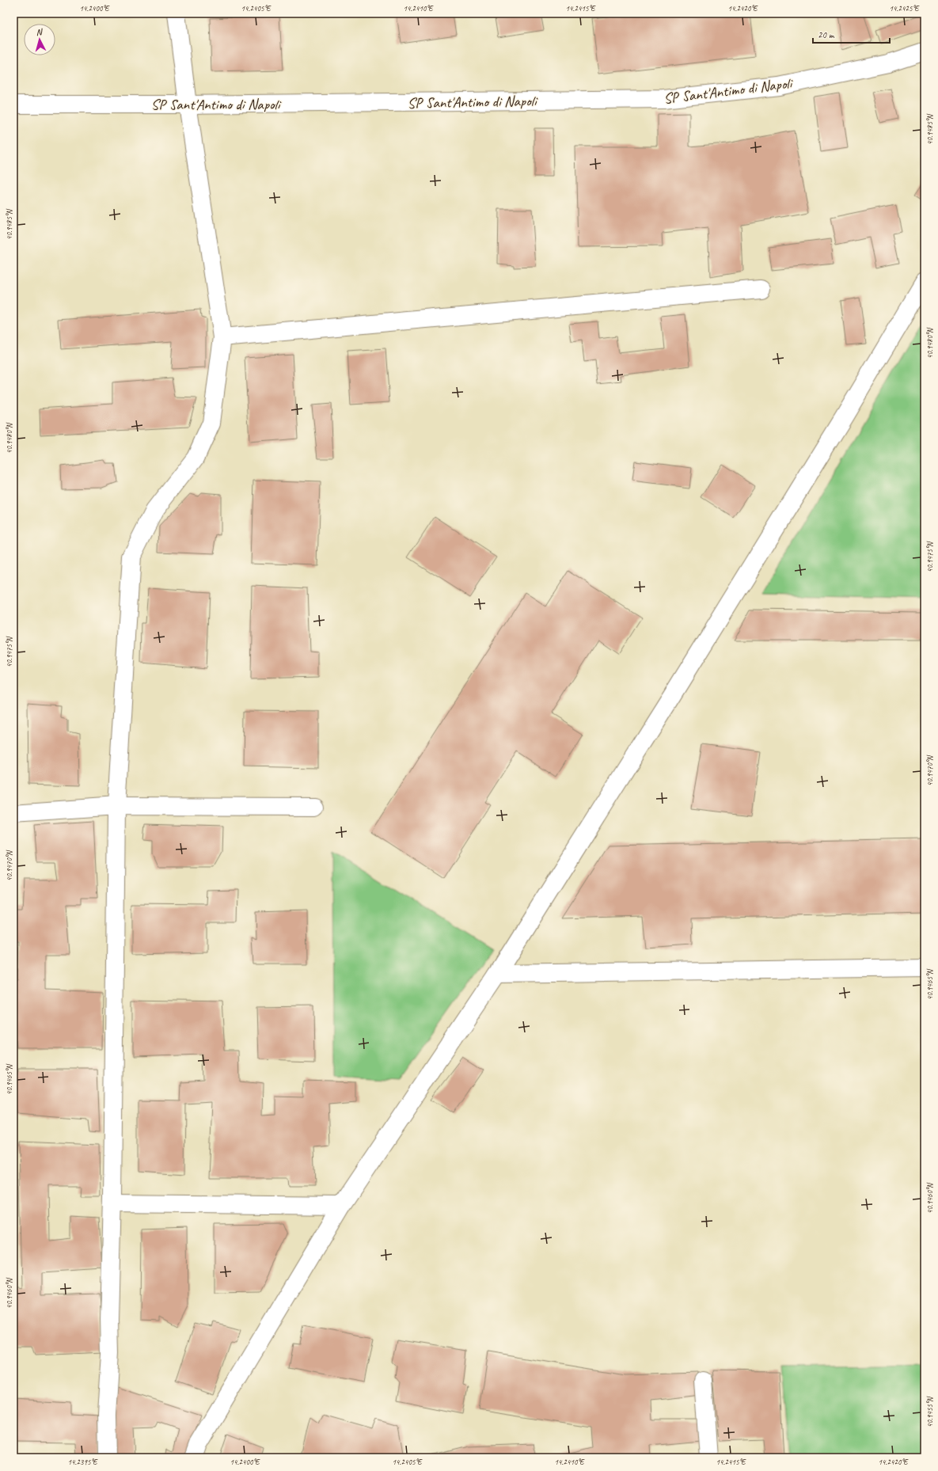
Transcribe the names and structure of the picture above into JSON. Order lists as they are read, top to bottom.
{
  "streets": {
    "street": ["SP Sant'Antimo di Napoli"]
  },
  "scale_bar": "20 m",
  "north": "top",
  "coordinates": [
    "14.2400°E",
    "14.2405°E",
    "14.2410°E",
    "14.2415°E",
    "14.2420°E",
    "14.2425°E",
    "40.9485°N",
    "40.9480°N",
    "40.9475°N",
    "40.9470°N",
    "40.9465°N",
    "40.9460°N",
    "40.9455°N",
    "14.2395°E"
  ]
}
